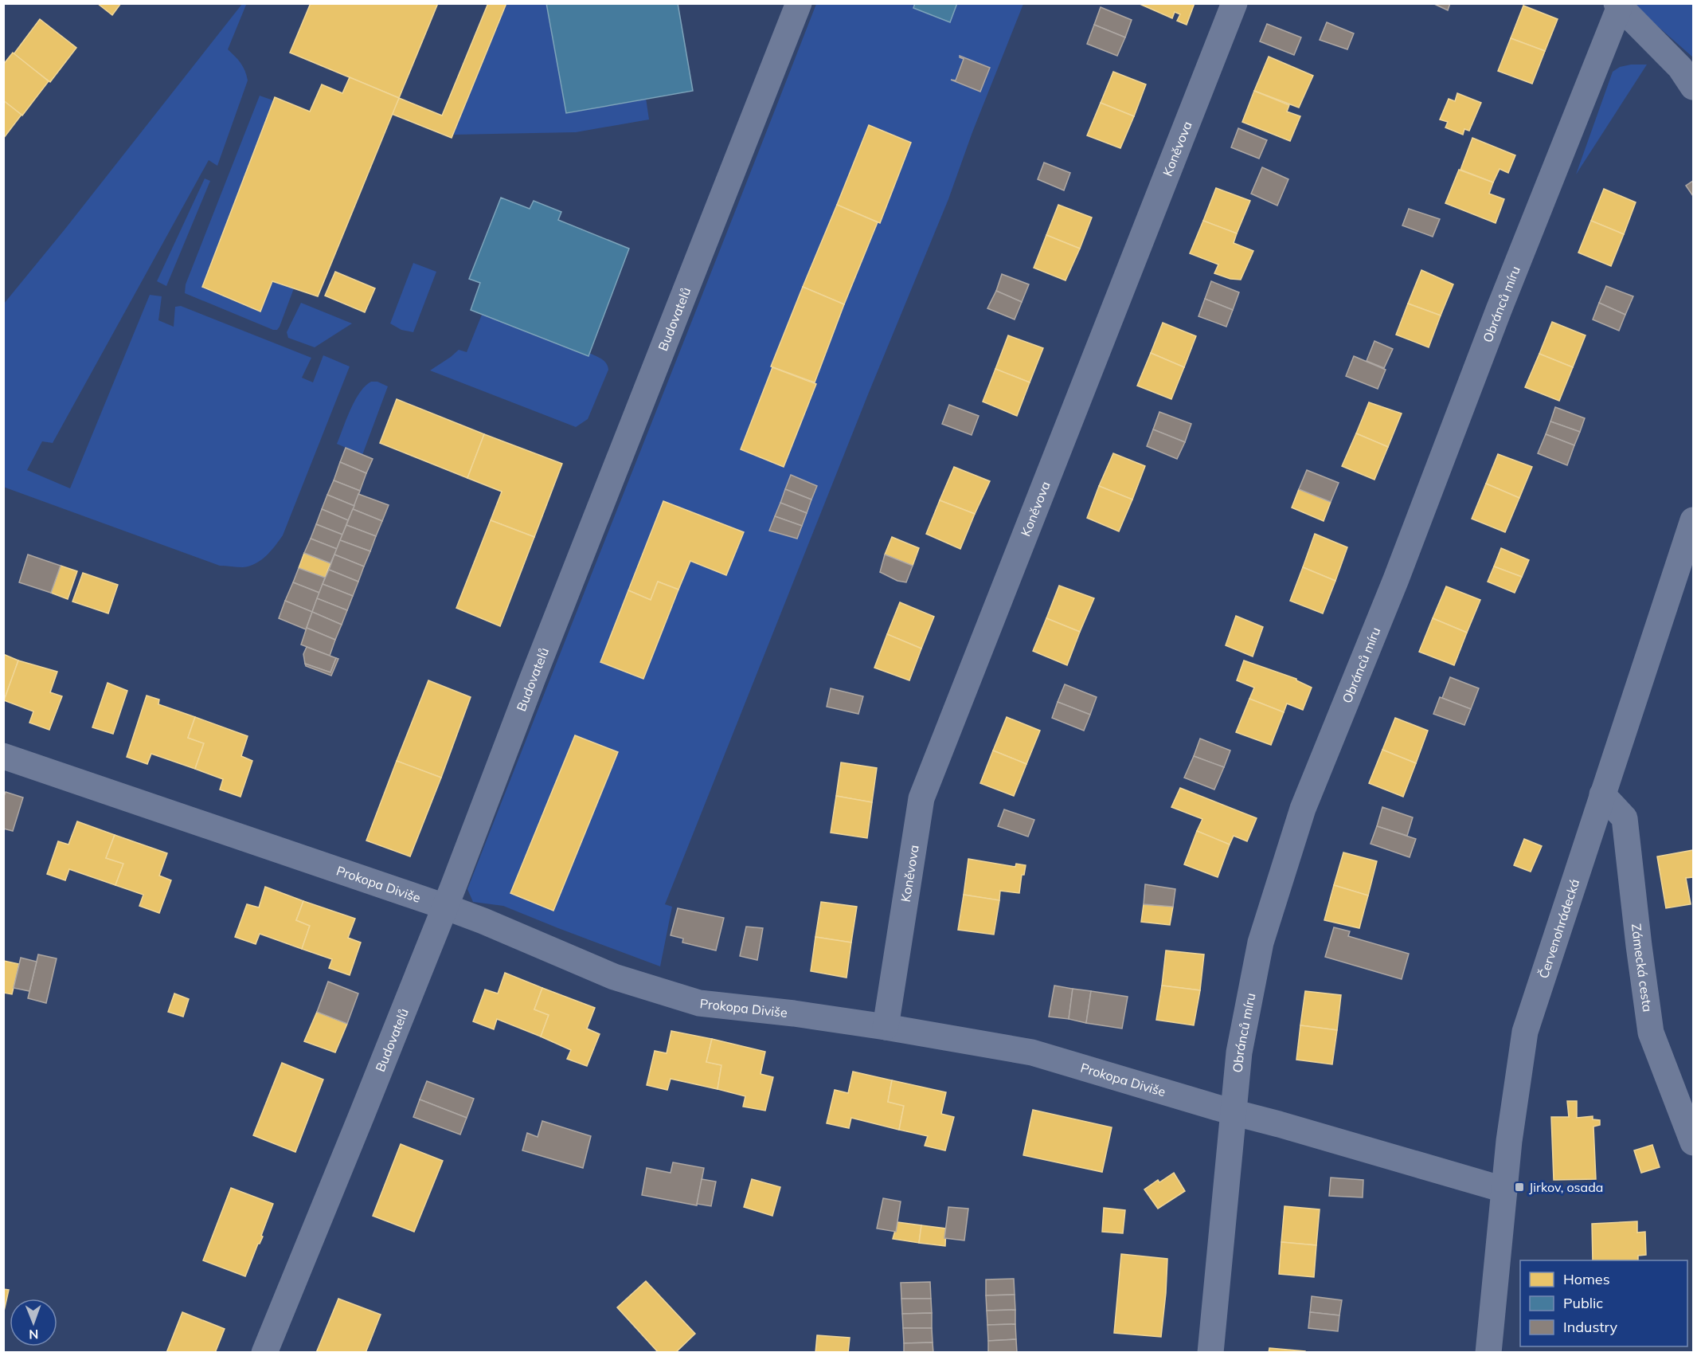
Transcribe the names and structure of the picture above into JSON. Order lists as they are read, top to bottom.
{
  "streets": {
    "street": [
      "Koněvova",
      "Obránců míru",
      "Budovatelů",
      "Prokopa Diviše",
      "Červenohrádecká",
      "Zámecká cesta"
    ]
  },
  "crossings": [
    ["Koněvova", "Prokopa Diviše"],
    ["Obránců míru", "Prokopa Diviše"],
    ["Budovatelů", "Prokopa Diviše"],
    ["Prokopa Diviše", "Červenohrádecká"],
    ["Červenohrádecká", "Zámecká cesta"]
  ],
  "places": {
    "transit": ["Jirkov, osada"]
  },
  "legend": ["Homes", "Public", "Industry"],
  "north": "bottom"
}
